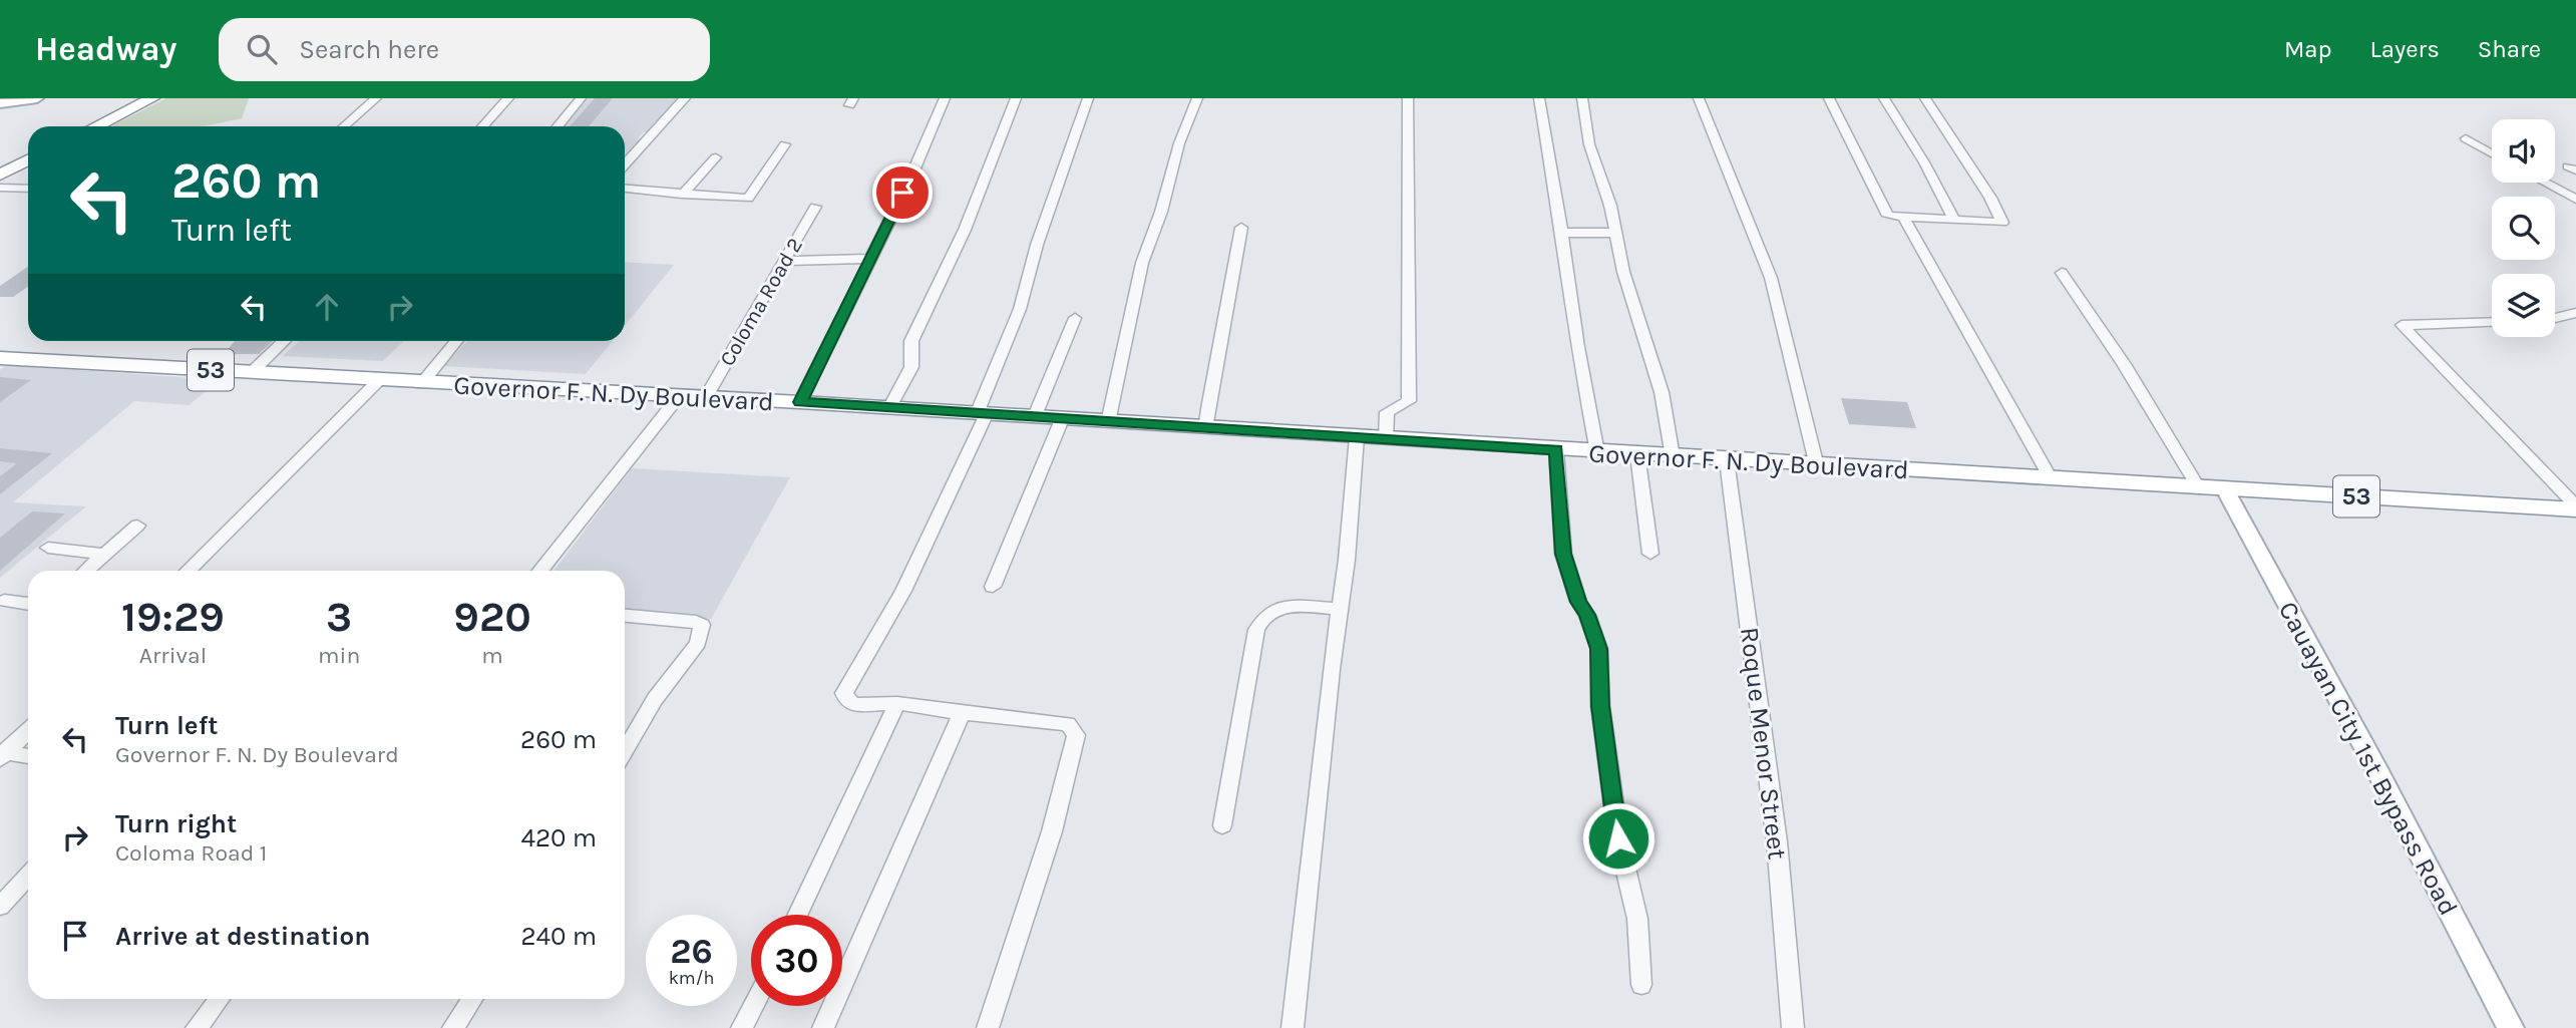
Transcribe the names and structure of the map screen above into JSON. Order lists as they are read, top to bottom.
{
  "streets": {
    "highway": ["53", "Governor F. N. Dy Boulevard"],
    "main road": ["Cauayan City 1st Bypass Road"],
    "street": ["Coloma Road 2", "Roque Menor Street"]
  },
  "crossings": [
    ["Coloma Road 2", "Governor F. N. Dy Boulevard"],
    ["Governor F. N. Dy Boulevard", "Roque Menor Street"],
    ["Governor F. N. Dy Boulevard", "Cauayan City 1st Bypass Road"]
  ],
  "page": {
    "header": "Headway",
    "search": "Search here",
    "nav": ["Map", "Layers", "Share"],
    "turn": ["260 m", "Turn left"],
    "eta": [
      "19:29",
      "Arrival",
      "3",
      "min",
      "920",
      "m"
    ],
    "list": [
      {
        "name": "Turn left",
        "note": "Governor F. N. Dy Boulevard",
        "value": "260 m"
      },
      {
        "name": "Turn right",
        "note": "Coloma Road 1",
        "value": "420 m"
      },
      {
        "name": "Arrive at destination",
        "value": "240 m"
      }
    ],
    "speed": "26 km/h",
    "limit": "30"
  }
}
